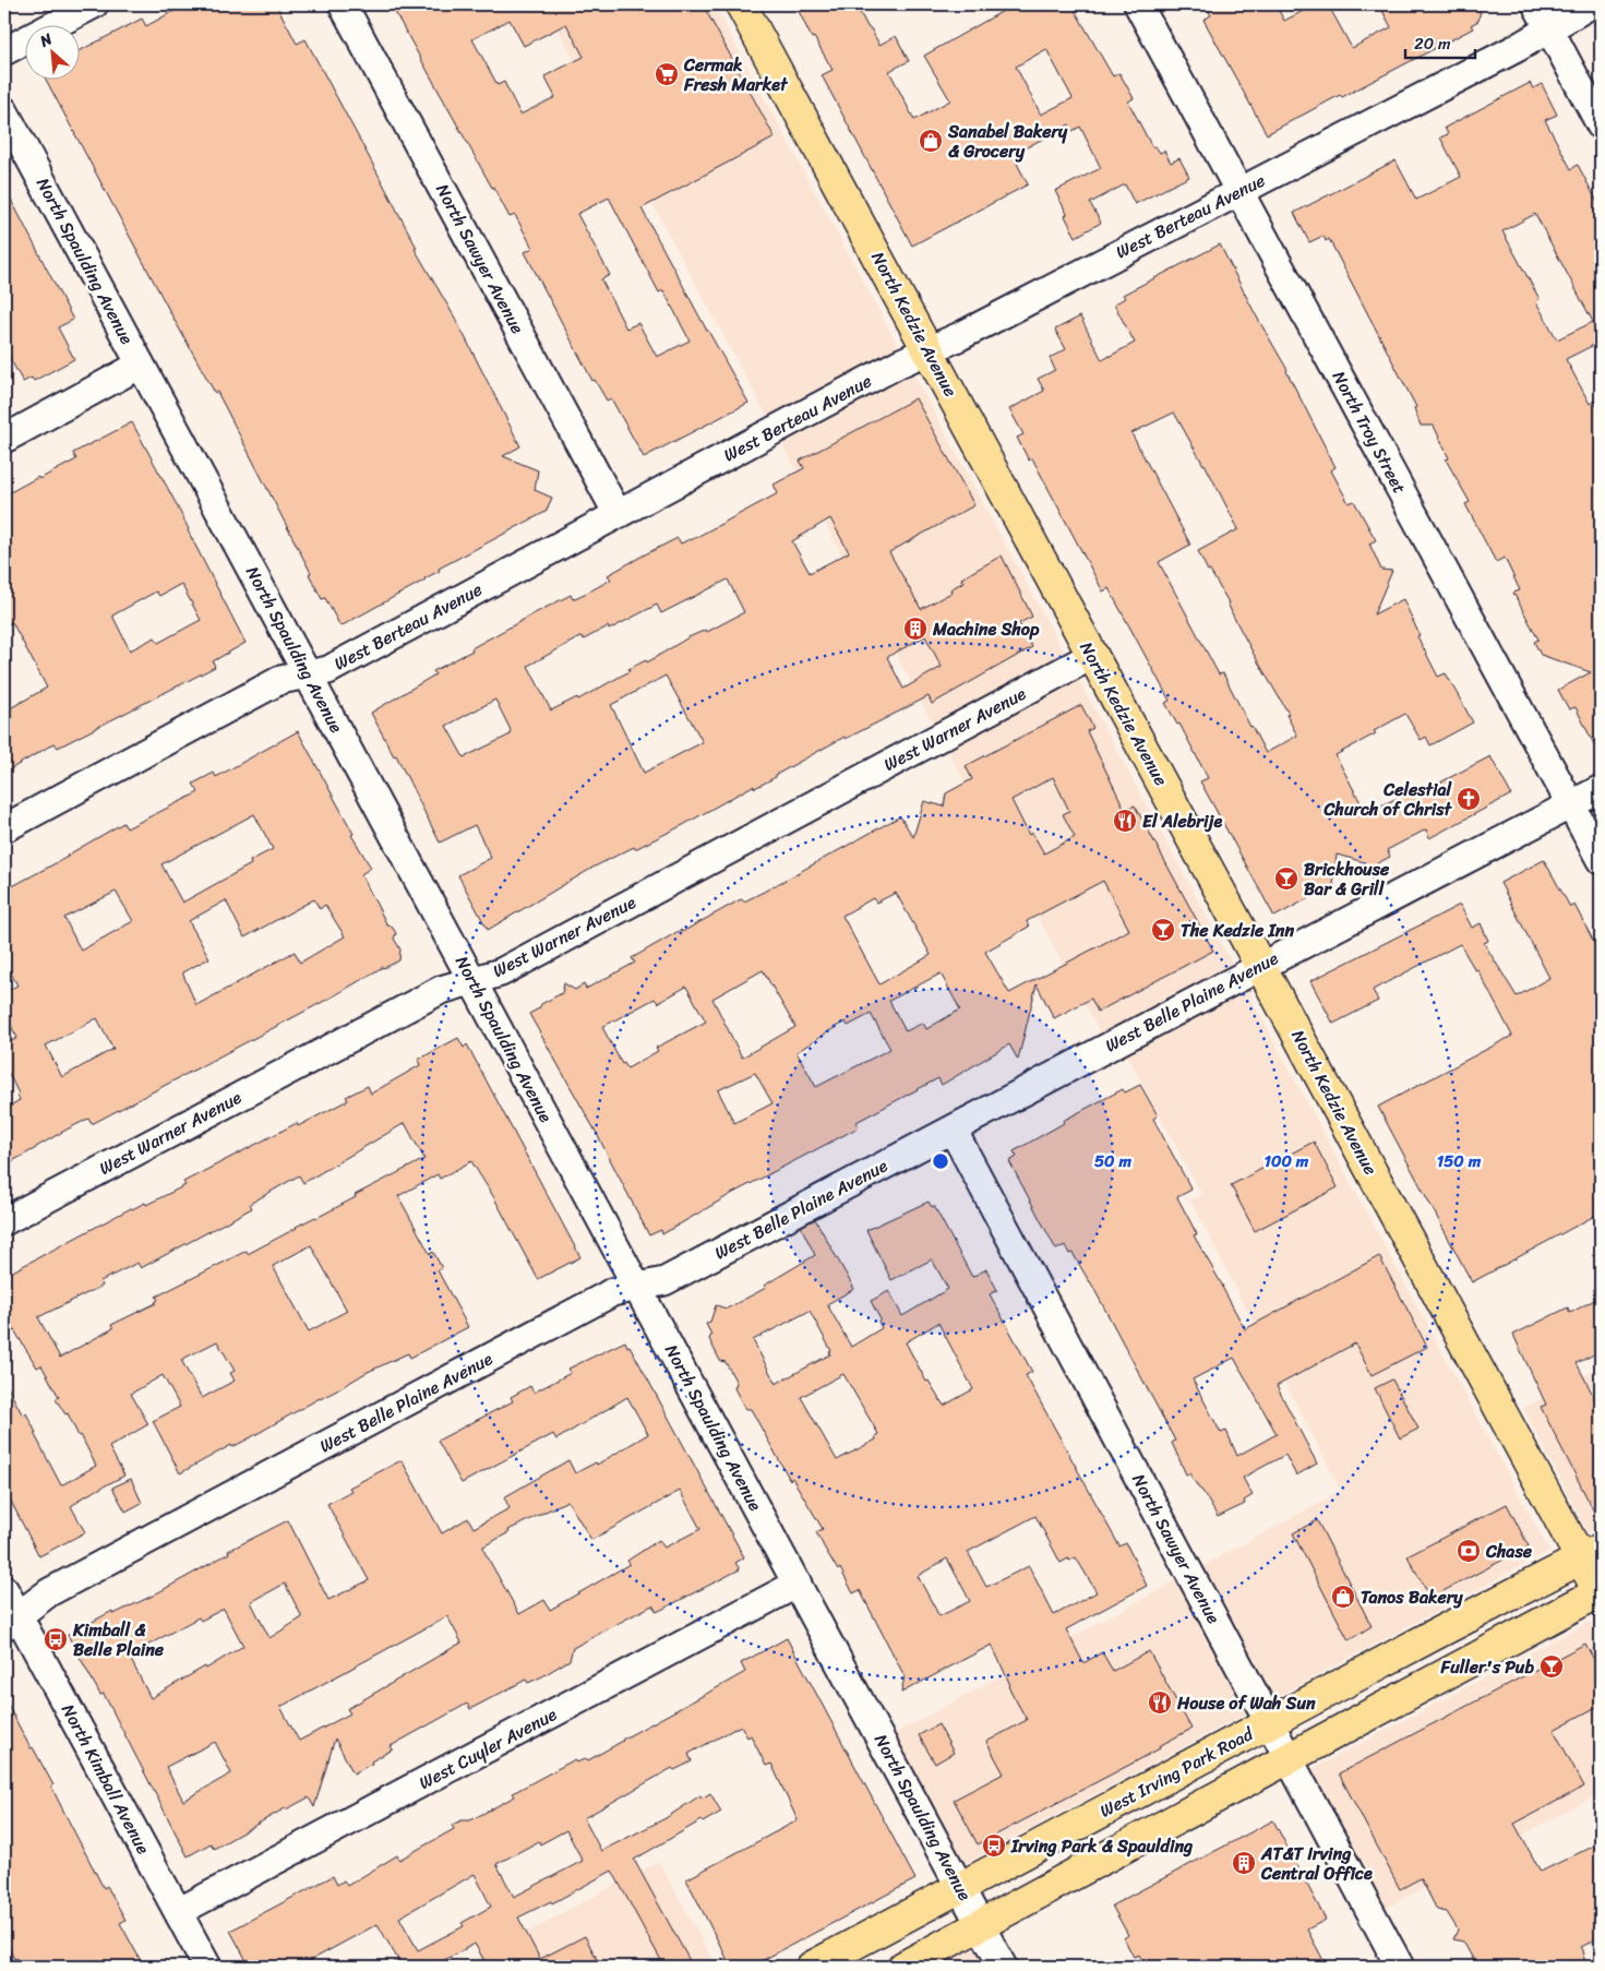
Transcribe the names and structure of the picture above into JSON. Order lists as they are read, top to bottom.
{
  "streets": {
    "main road": ["North Kedzie Avenue", "West Irving Park Road"],
    "street": [
      "West Berteau Avenue",
      "North Sawyer Avenue",
      "North Spaulding Avenue",
      "North Troy Street",
      "West Warner Avenue",
      "West Belle Plaine Avenue",
      "West Cuyler Avenue",
      "North Kimball Avenue"
    ]
  },
  "crossings": [
    ["West Berteau Avenue", "North Sawyer Avenue"],
    ["West Berteau Avenue", "North Spaulding Avenue"],
    ["West Berteau Avenue", "North Kedzie Avenue"],
    ["West Berteau Avenue", "North Troy Street"],
    ["North Sawyer Avenue", "West Belle Plaine Avenue"],
    ["North Sawyer Avenue", "West Irving Park Road"],
    ["North Spaulding Avenue", "West Warner Avenue"],
    ["North Spaulding Avenue", "West Belle Plaine Avenue"],
    ["North Spaulding Avenue", "West Cuyler Avenue"],
    ["North Spaulding Avenue", "West Irving Park Road"],
    ["North Kedzie Avenue", "West Warner Avenue"],
    ["North Kedzie Avenue", "West Belle Plaine Avenue"],
    ["North Kedzie Avenue", "West Irving Park Road"],
    ["North Troy Street", "West Belle Plaine Avenue"],
    ["West Belle Plaine Avenue", "North Kimball Avenue"],
    ["West Cuyler Avenue", "North Kimball Avenue"]
  ],
  "places": {
    "supermarket": ["Cermak Fresh Market"],
    "shop": ["Sanabel Bakery & Grocery", "Tanos Bakery"],
    "building": ["Machine Shop", "AT&T Irving Central Office"],
    "church": ["Celestial Church of Christ"],
    "restaurant": ["El Alebrije", "House of Wah Sun"],
    "bar": ["Brickhouse Bar & Grill", "The Kedzie Inn", "Fuller's Pub"],
    "bank": ["Chase"],
    "bus stop": ["Kimball & Belle Plaine", "Irving Park & Spaulding"]
  },
  "scale_bar": "20 m",
  "north": "top left",
  "rings": ["50 m", "100 m", "150 m"]
}
